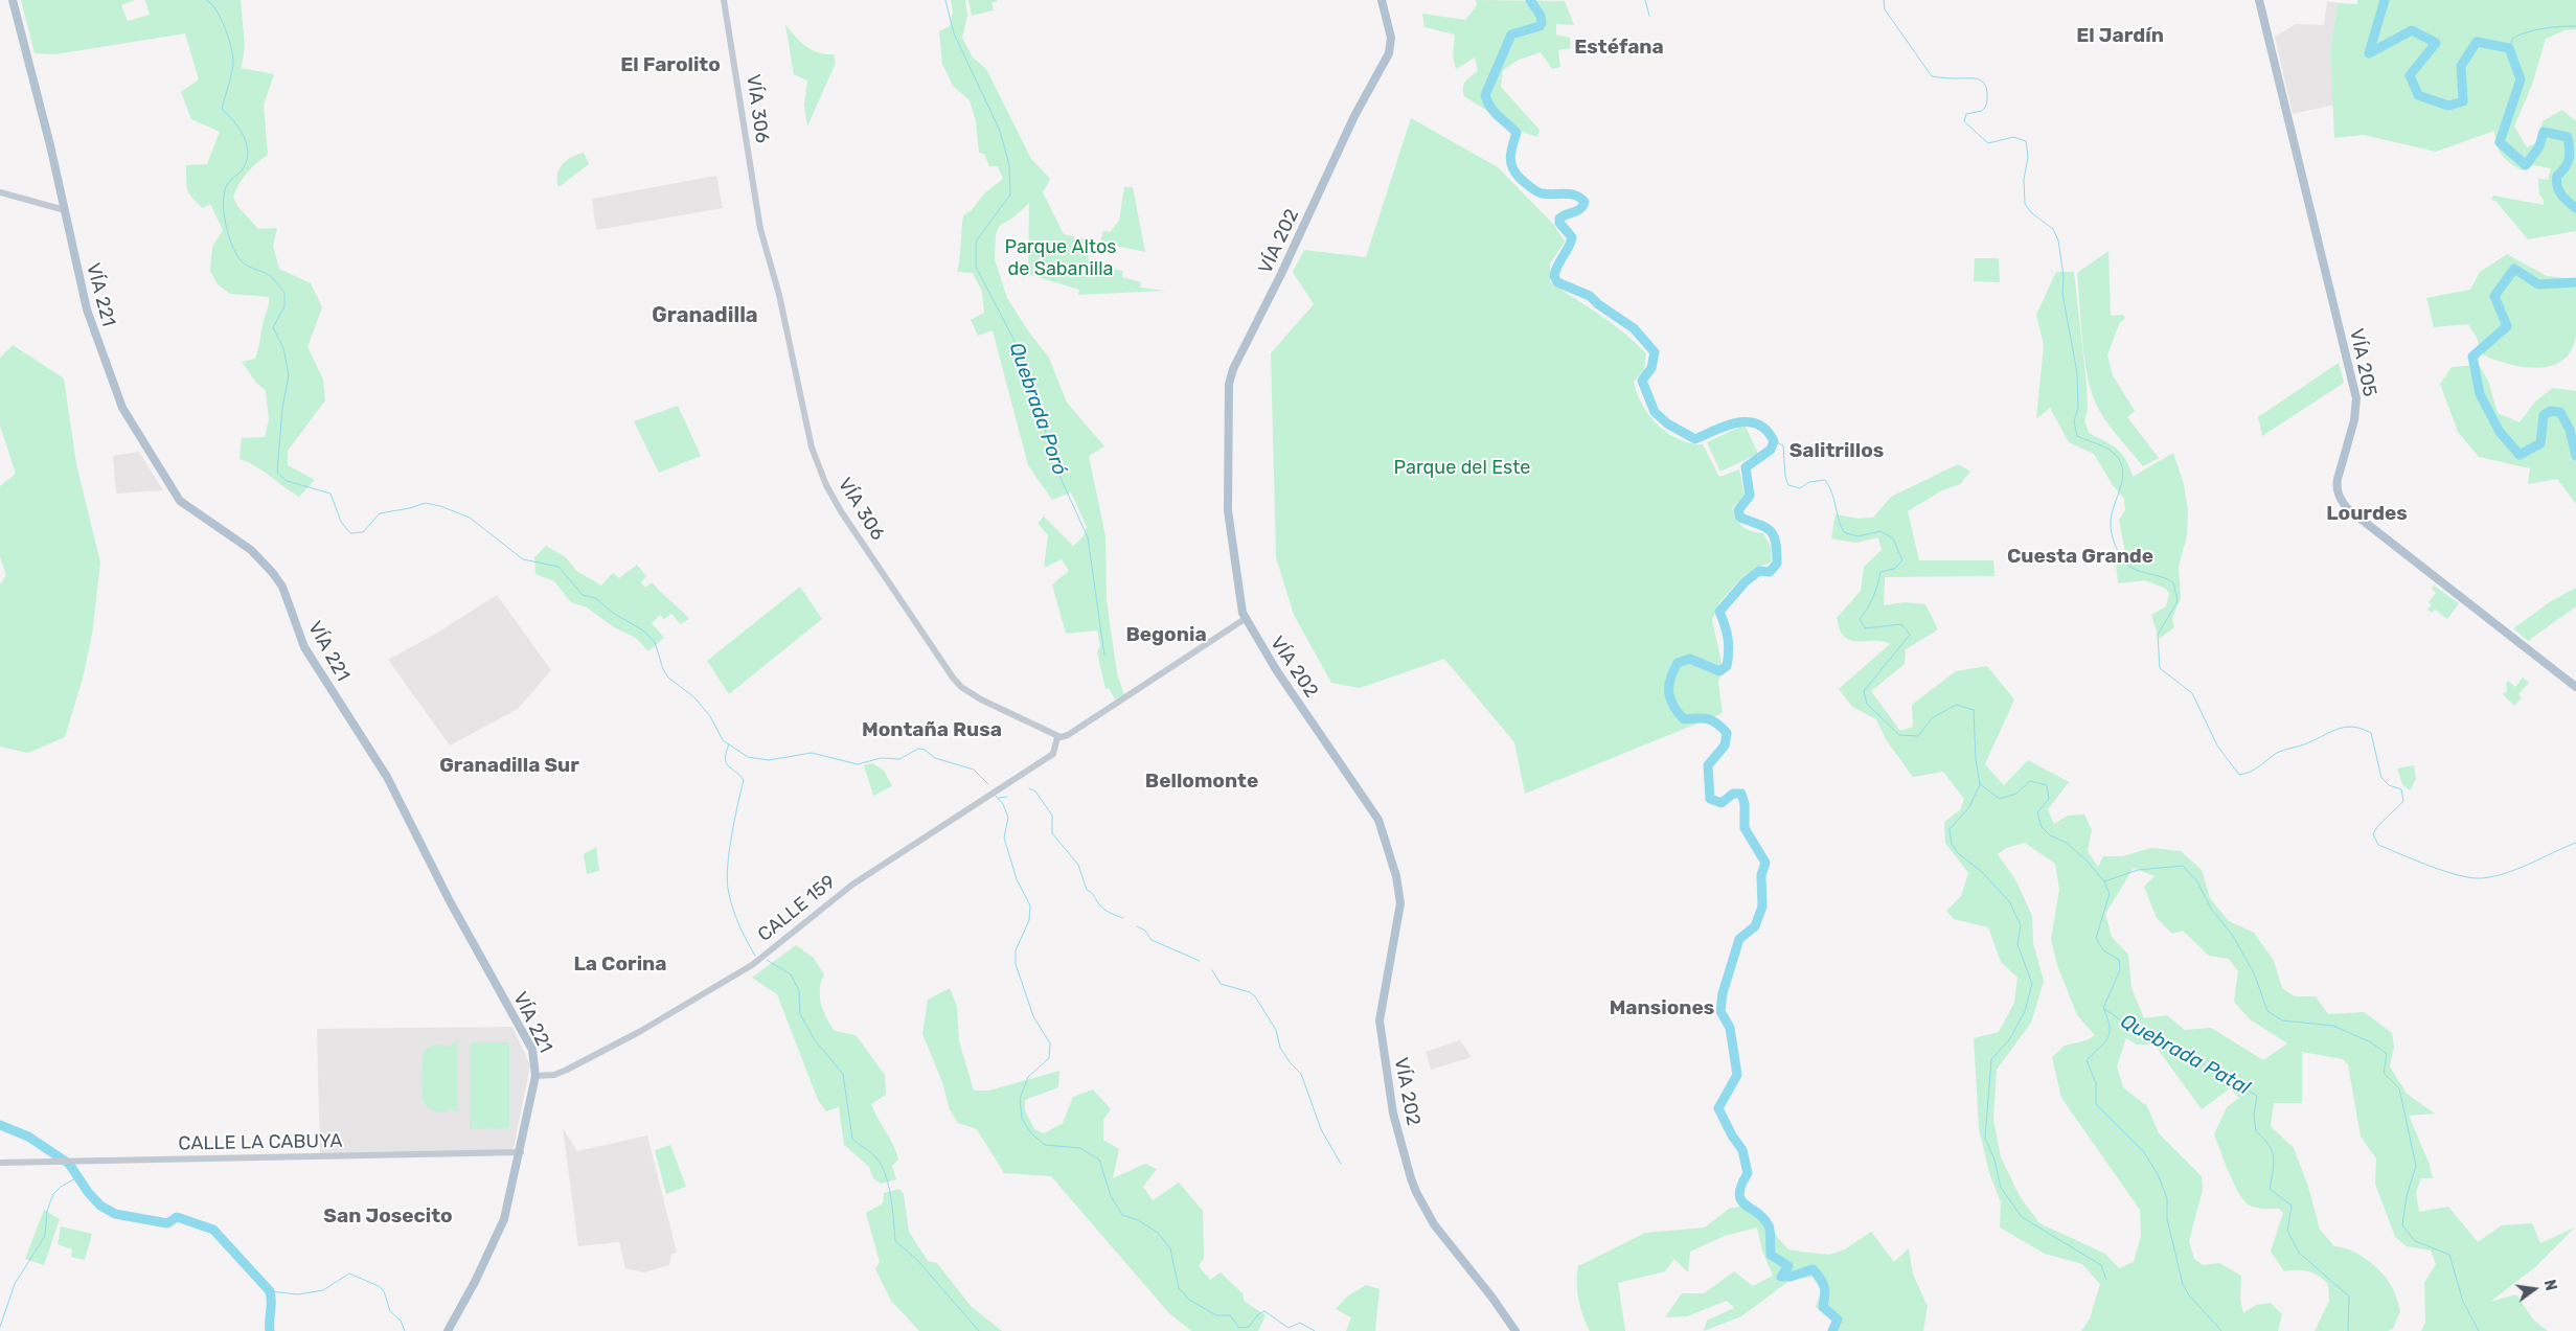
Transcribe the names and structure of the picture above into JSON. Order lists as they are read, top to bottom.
{
  "streets": {
    "main road": ["VÍA 202", "VÍA 221", "VÍA 205"],
    "street": ["VÍA 306", "CALLE 159", "CALLE LA CABUYA"]
  },
  "crossings": [
    ["VÍA 306", "CALLE 159"],
    ["VÍA 221", "CALLE 159"],
    ["VÍA 221", "CALLE LA CABUYA"]
  ],
  "districts": [
    "El Jardín",
    "Estéfana",
    "El Farolito",
    "Granadilla",
    "Salitrillos",
    "Lourdes",
    "Cuesta Grande",
    "Begonia",
    "Montaña Rusa",
    "Granadilla Sur",
    "Bellomonte",
    "La Corina",
    "Mansiones",
    "San Josecito"
  ],
  "water": ["Quebrada Poró", "Quebrada Patal"],
  "parks": ["Parque Altos de Sabanilla", "Parque del Este"],
  "north": "right"
}
